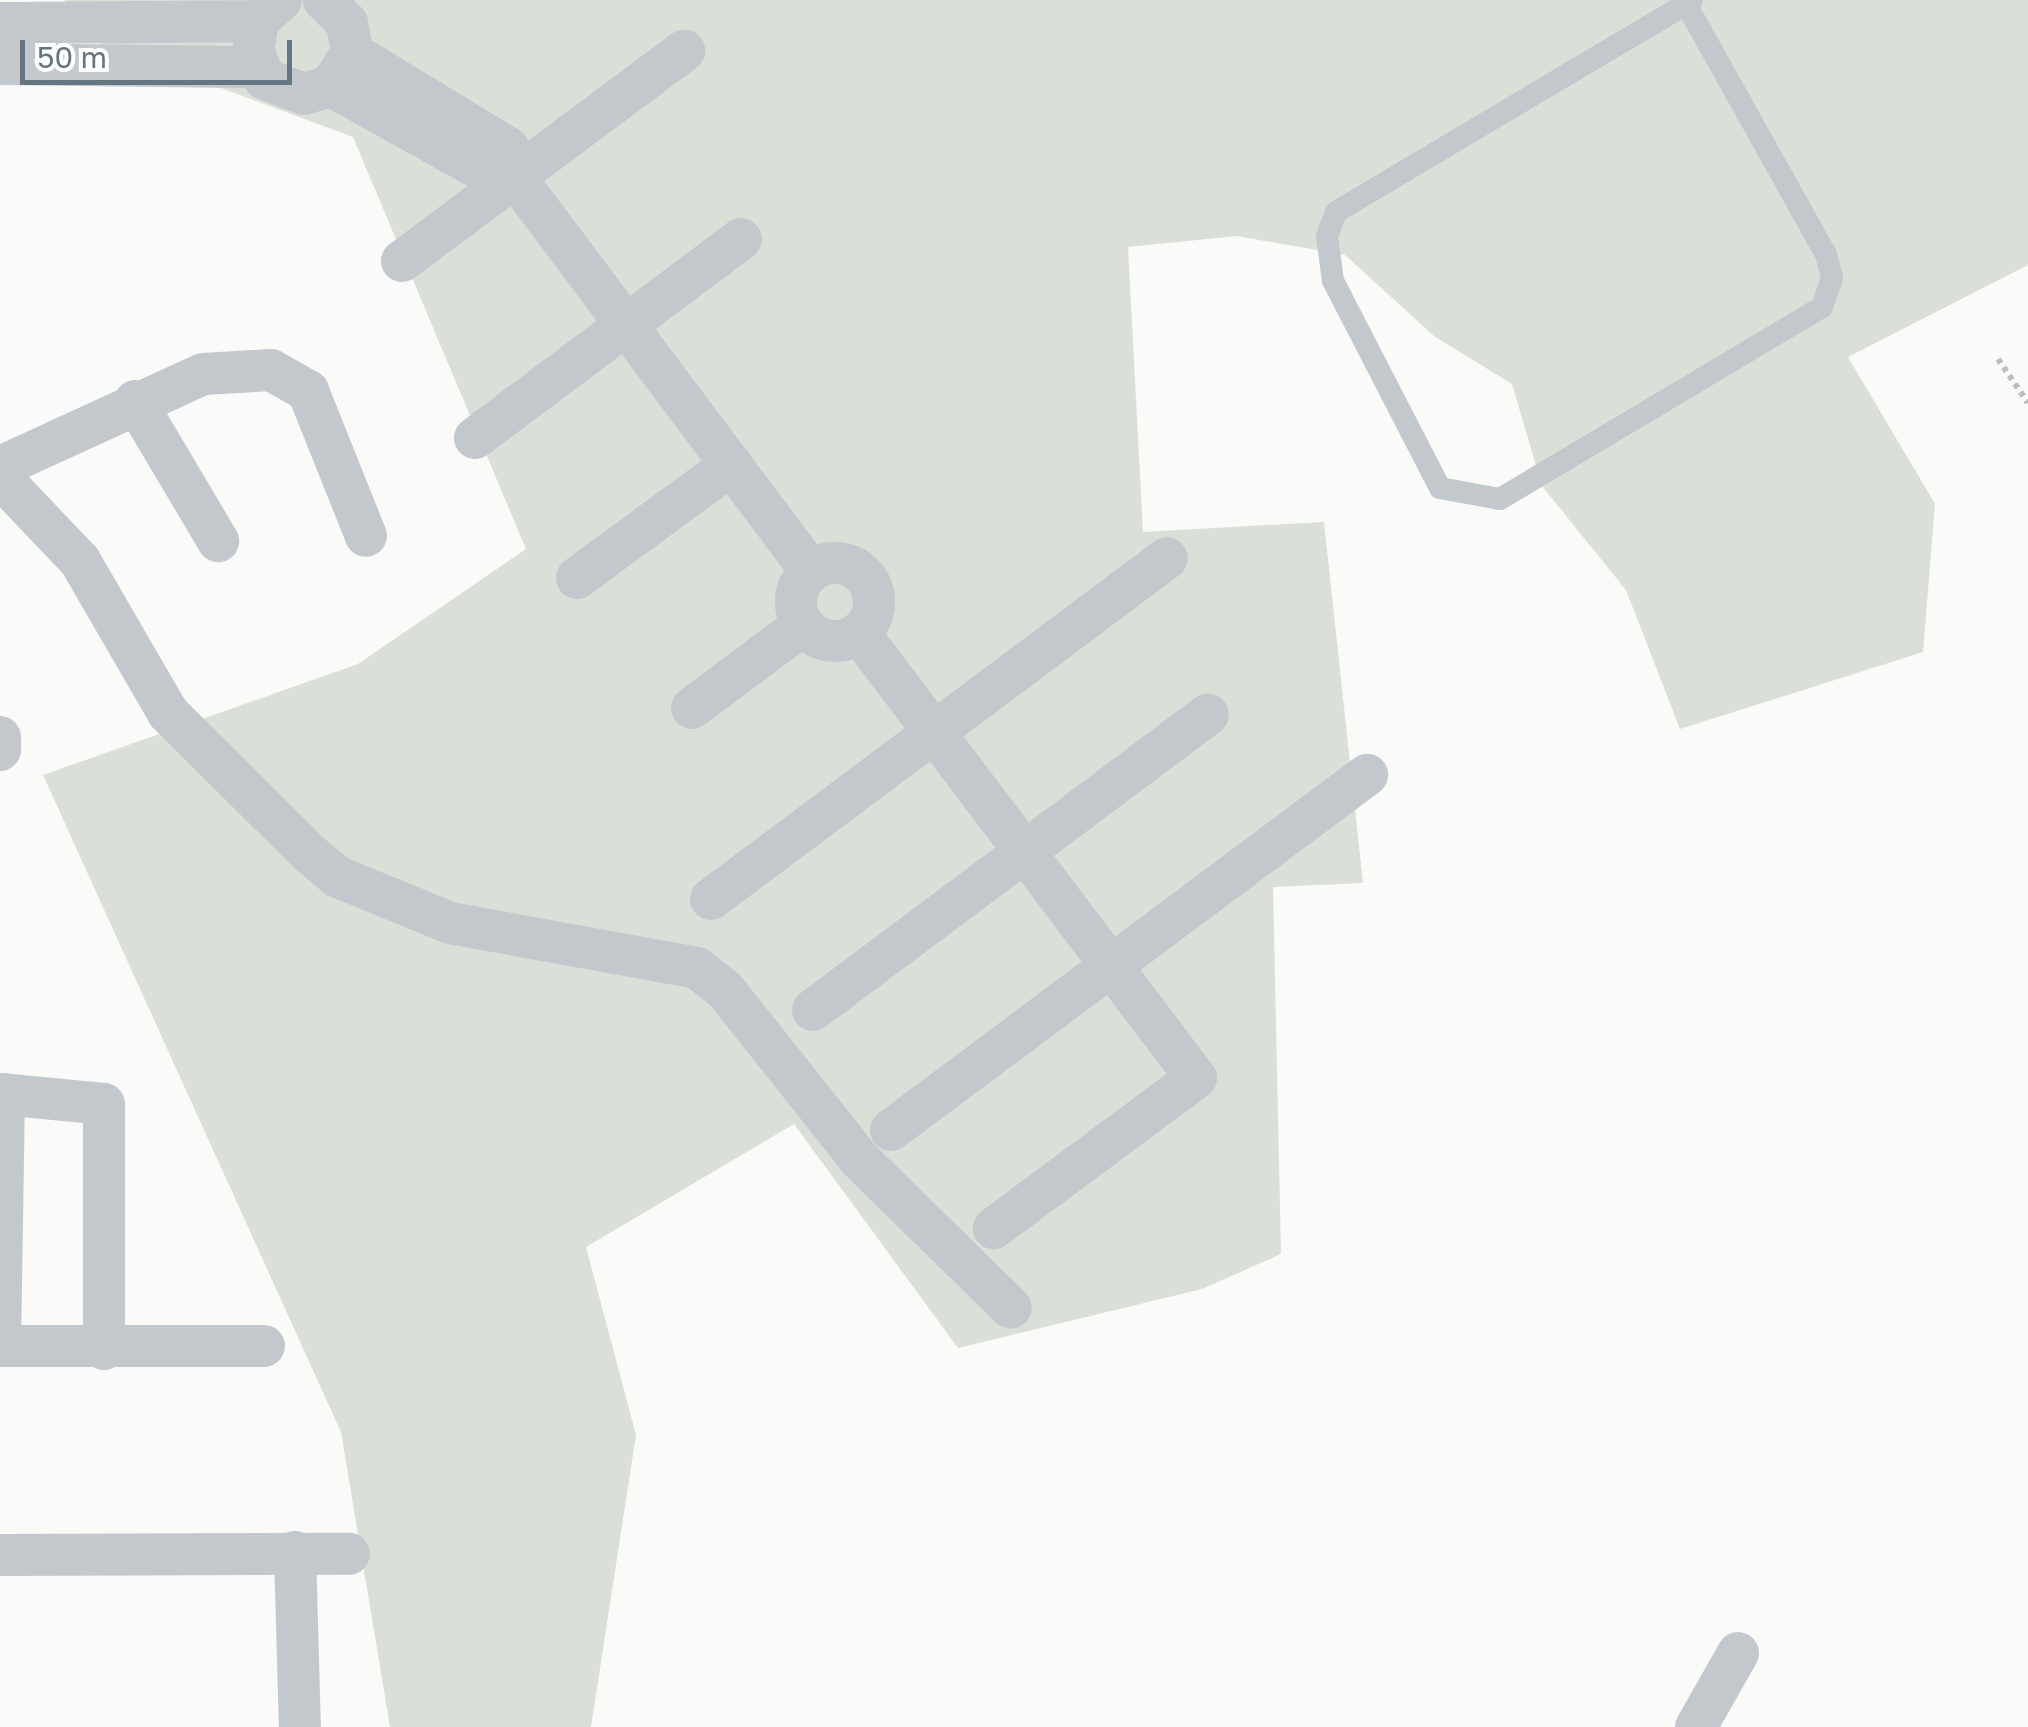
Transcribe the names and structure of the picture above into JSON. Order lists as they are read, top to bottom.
{
  "scale_bar": "50 m"
}
